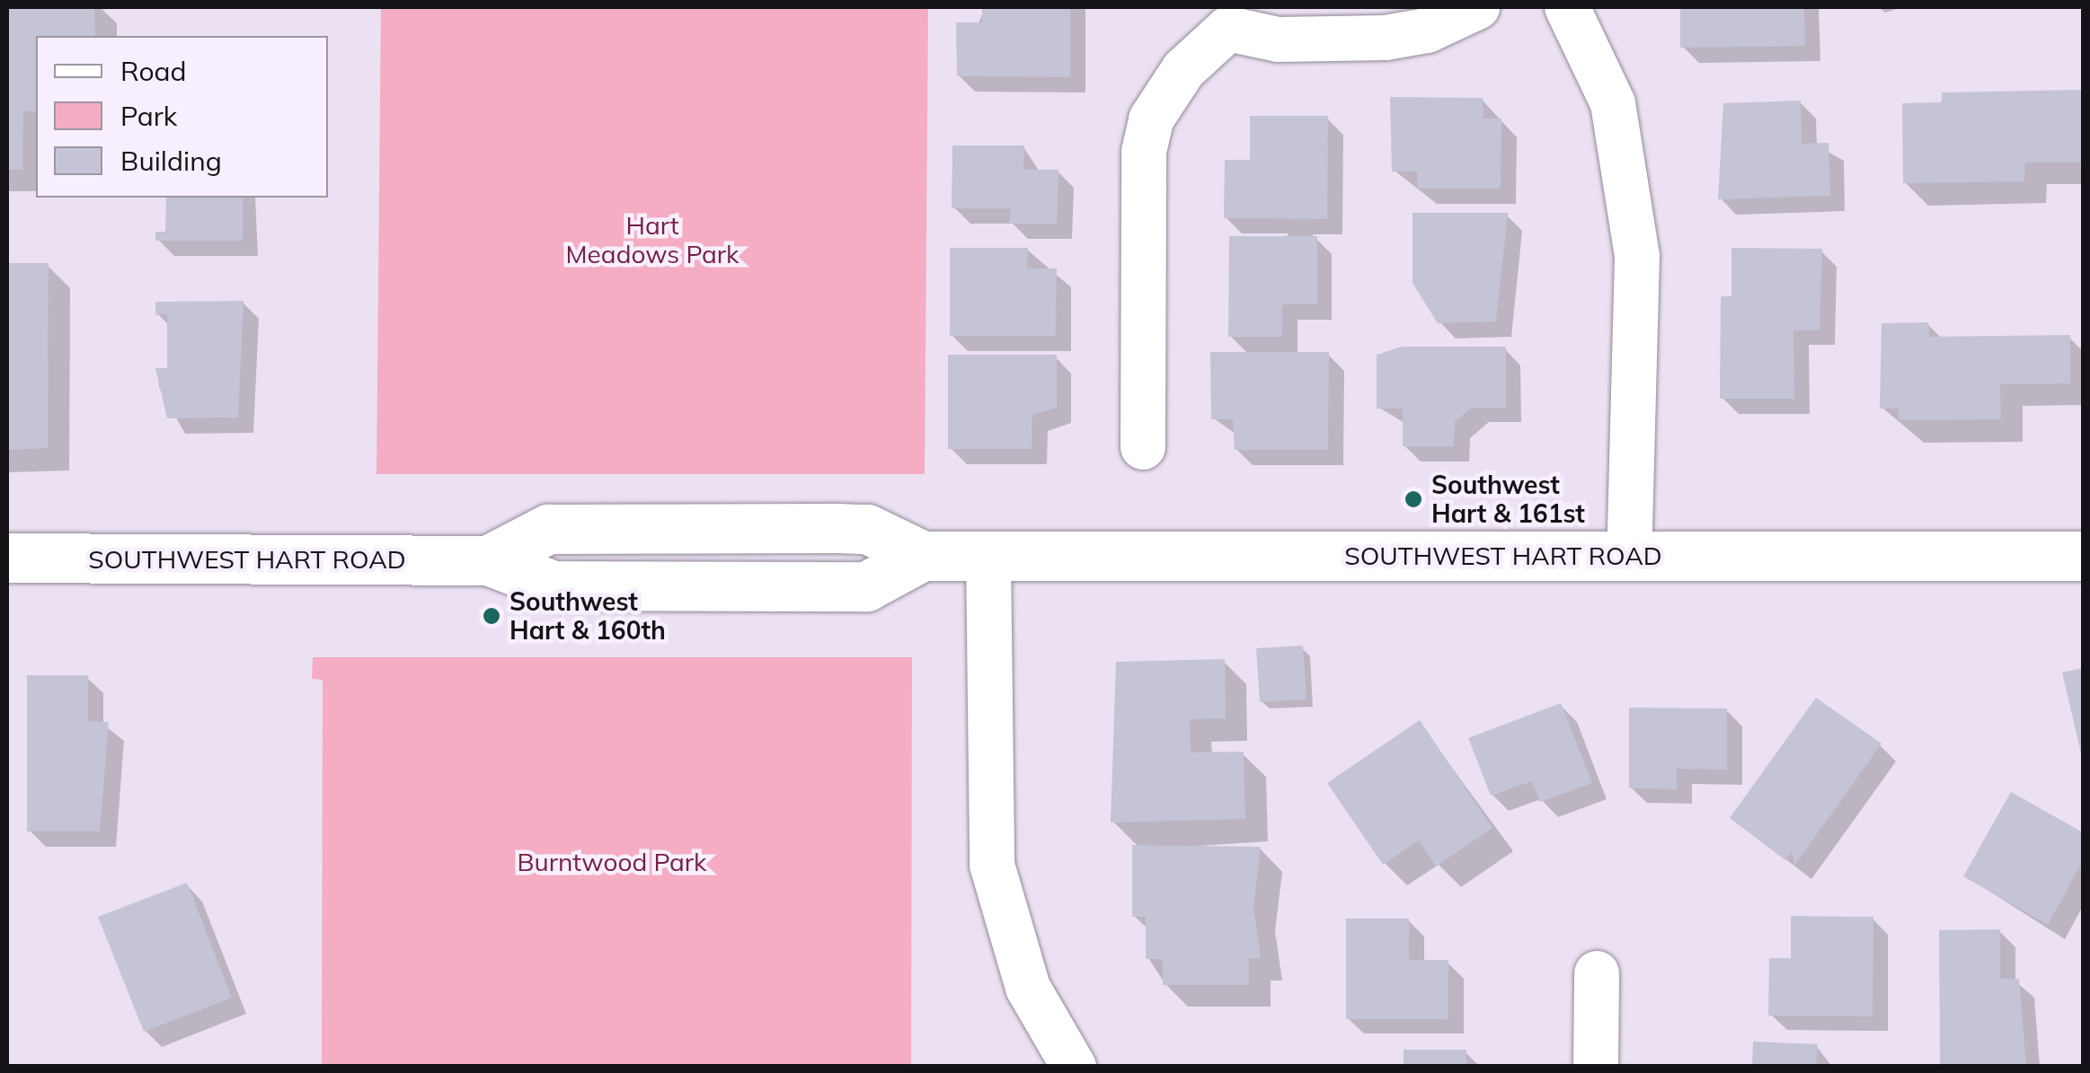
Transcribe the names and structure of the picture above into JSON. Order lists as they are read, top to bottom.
{
  "streets": {
    "main road": ["SOUTHWEST HART ROAD"]
  },
  "parks": ["Hart Meadows Park", "Burntwood Park"],
  "places": ["Southwest Hart & 161st", "Southwest Hart & 160th"],
  "legend": ["Road", "Park", "Building"]
}
